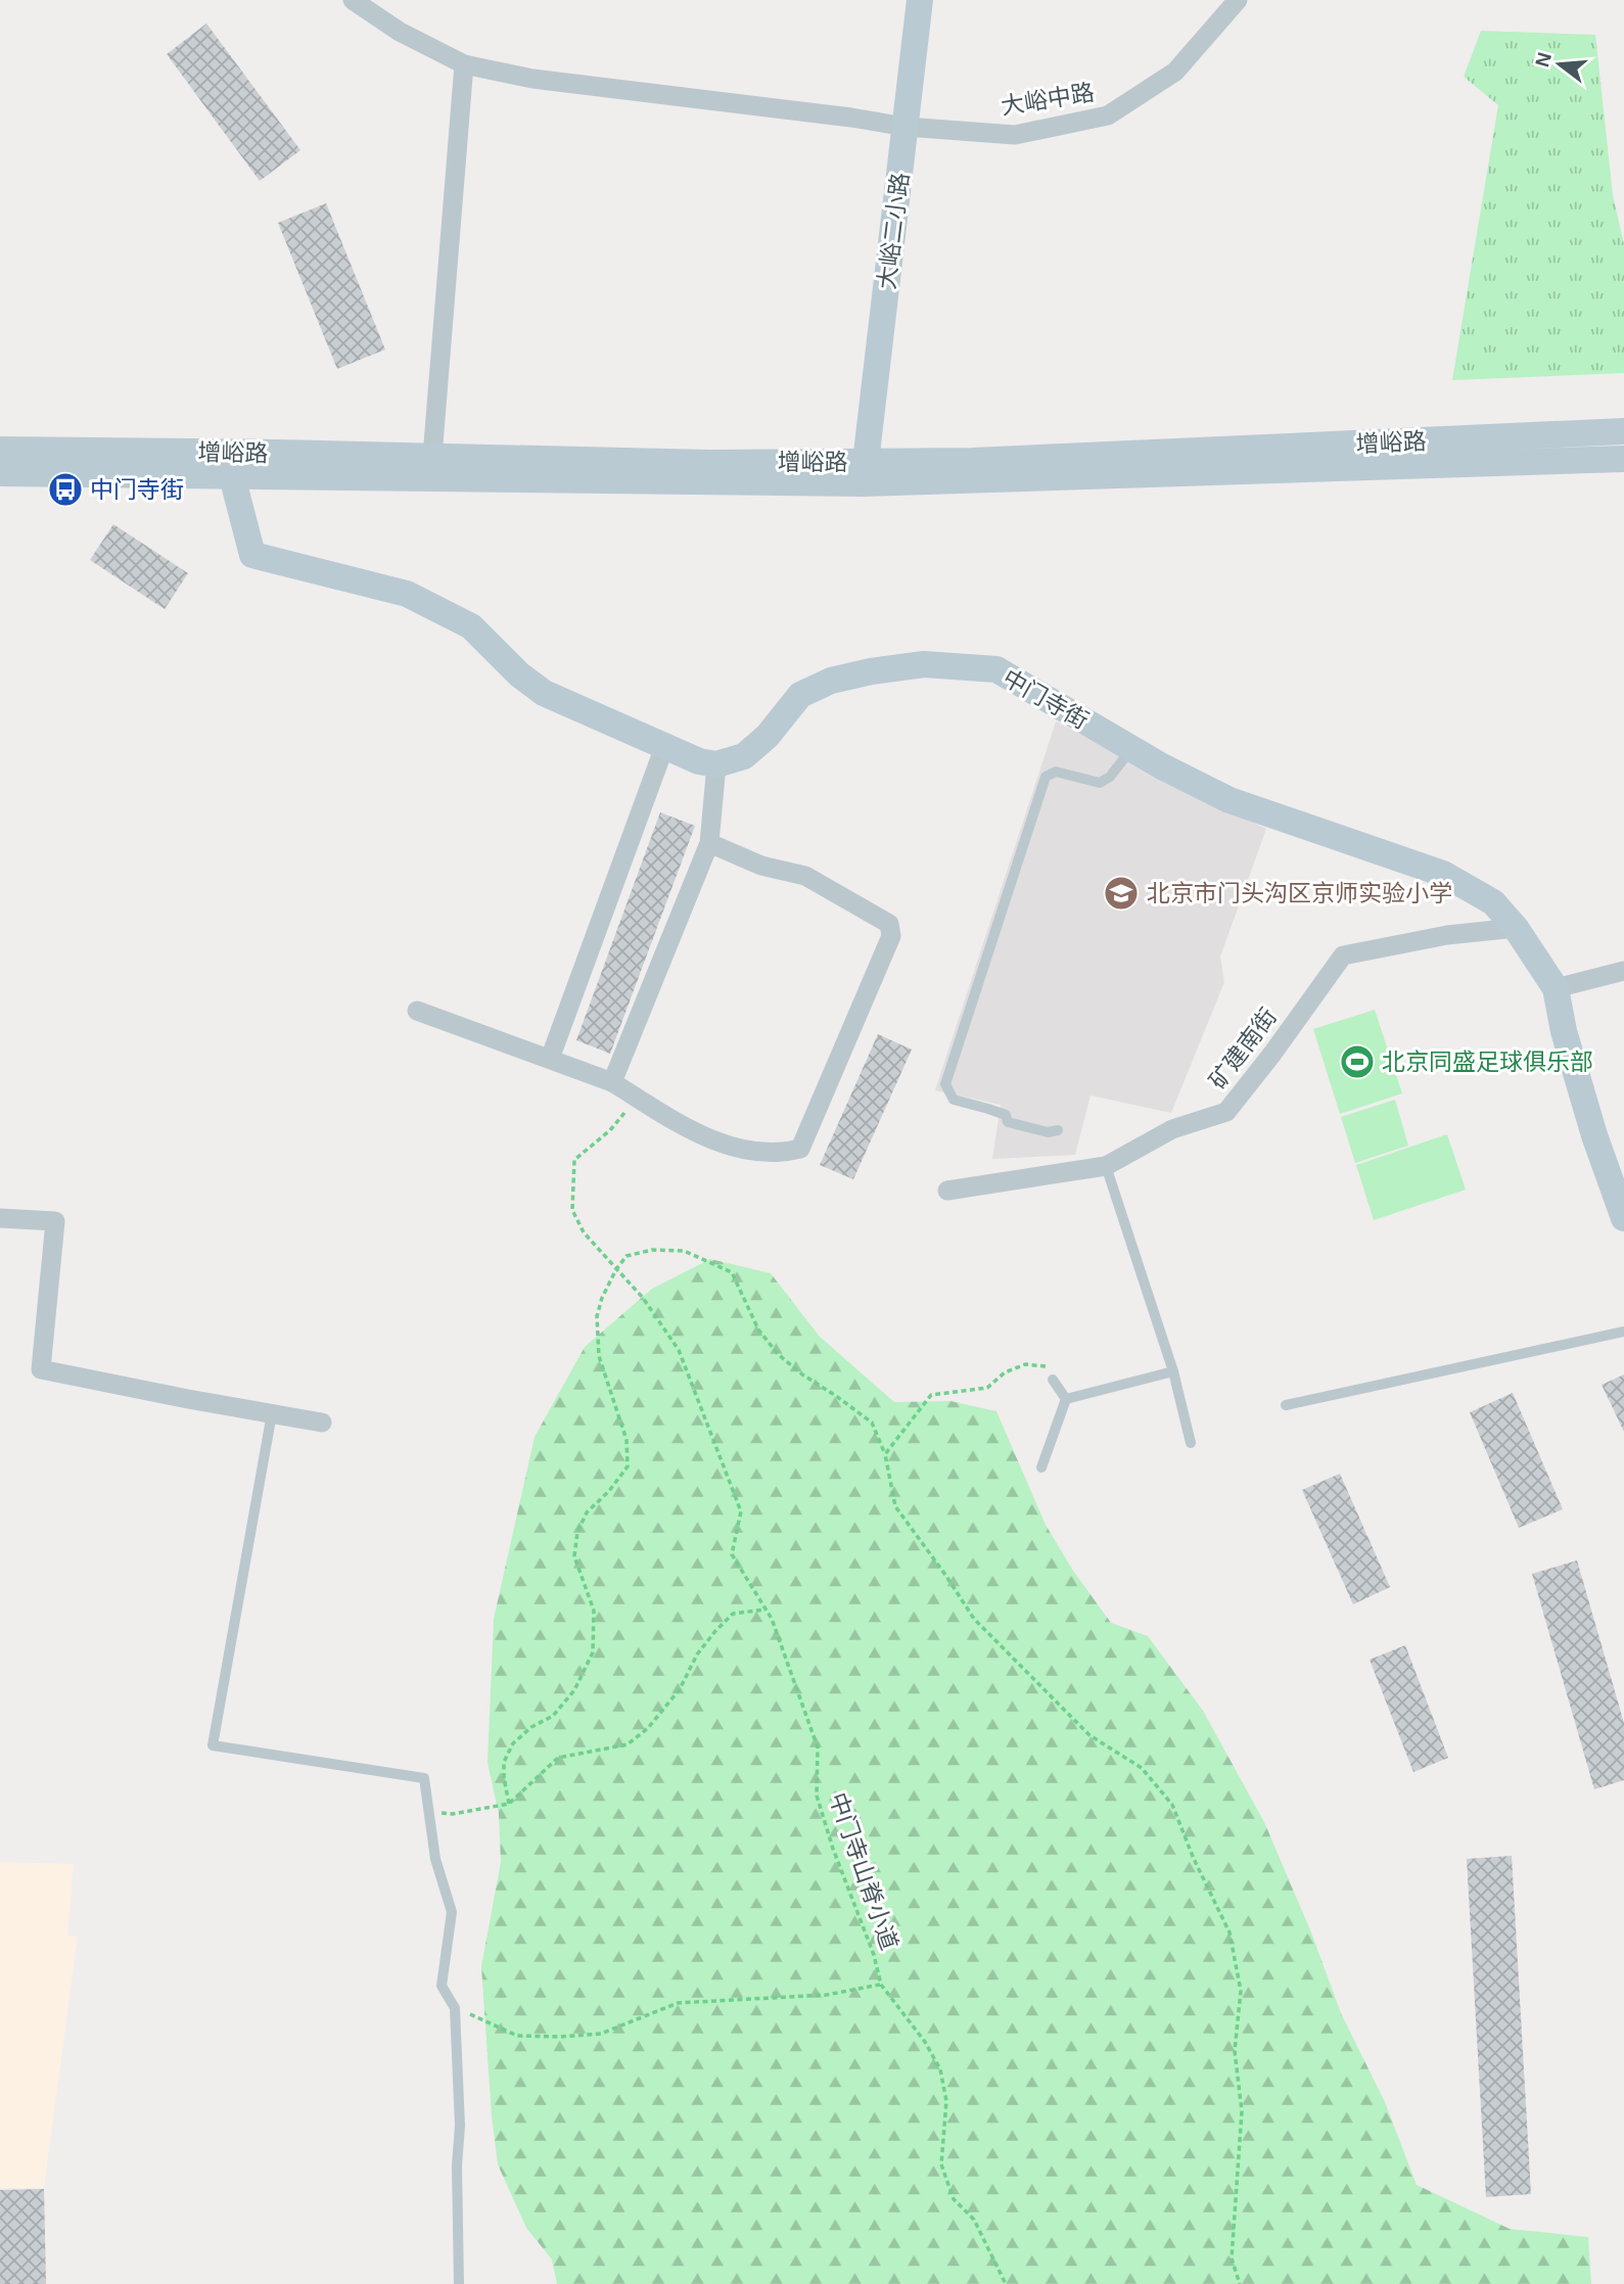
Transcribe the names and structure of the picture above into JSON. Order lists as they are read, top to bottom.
{
  "streets": {
    "street": [
      "大峪中路",
      "大峪二小路",
      "增峪路",
      "中门寺街",
      "矿建南街"
    ],
    "path": ["中门寺山脊小道"]
  },
  "crossings": [
    ["大峪中路", "大峪二小路"],
    ["大峪二小路", "增峪路"],
    ["中门寺街", "矿建南街"]
  ],
  "places": {
    "bus stop": ["中门寺街"],
    "school or university": ["北京市门头沟区京师实验小学"],
    "sports": ["北京同盛足球俱乐部"]
  },
  "north": "left"
}
